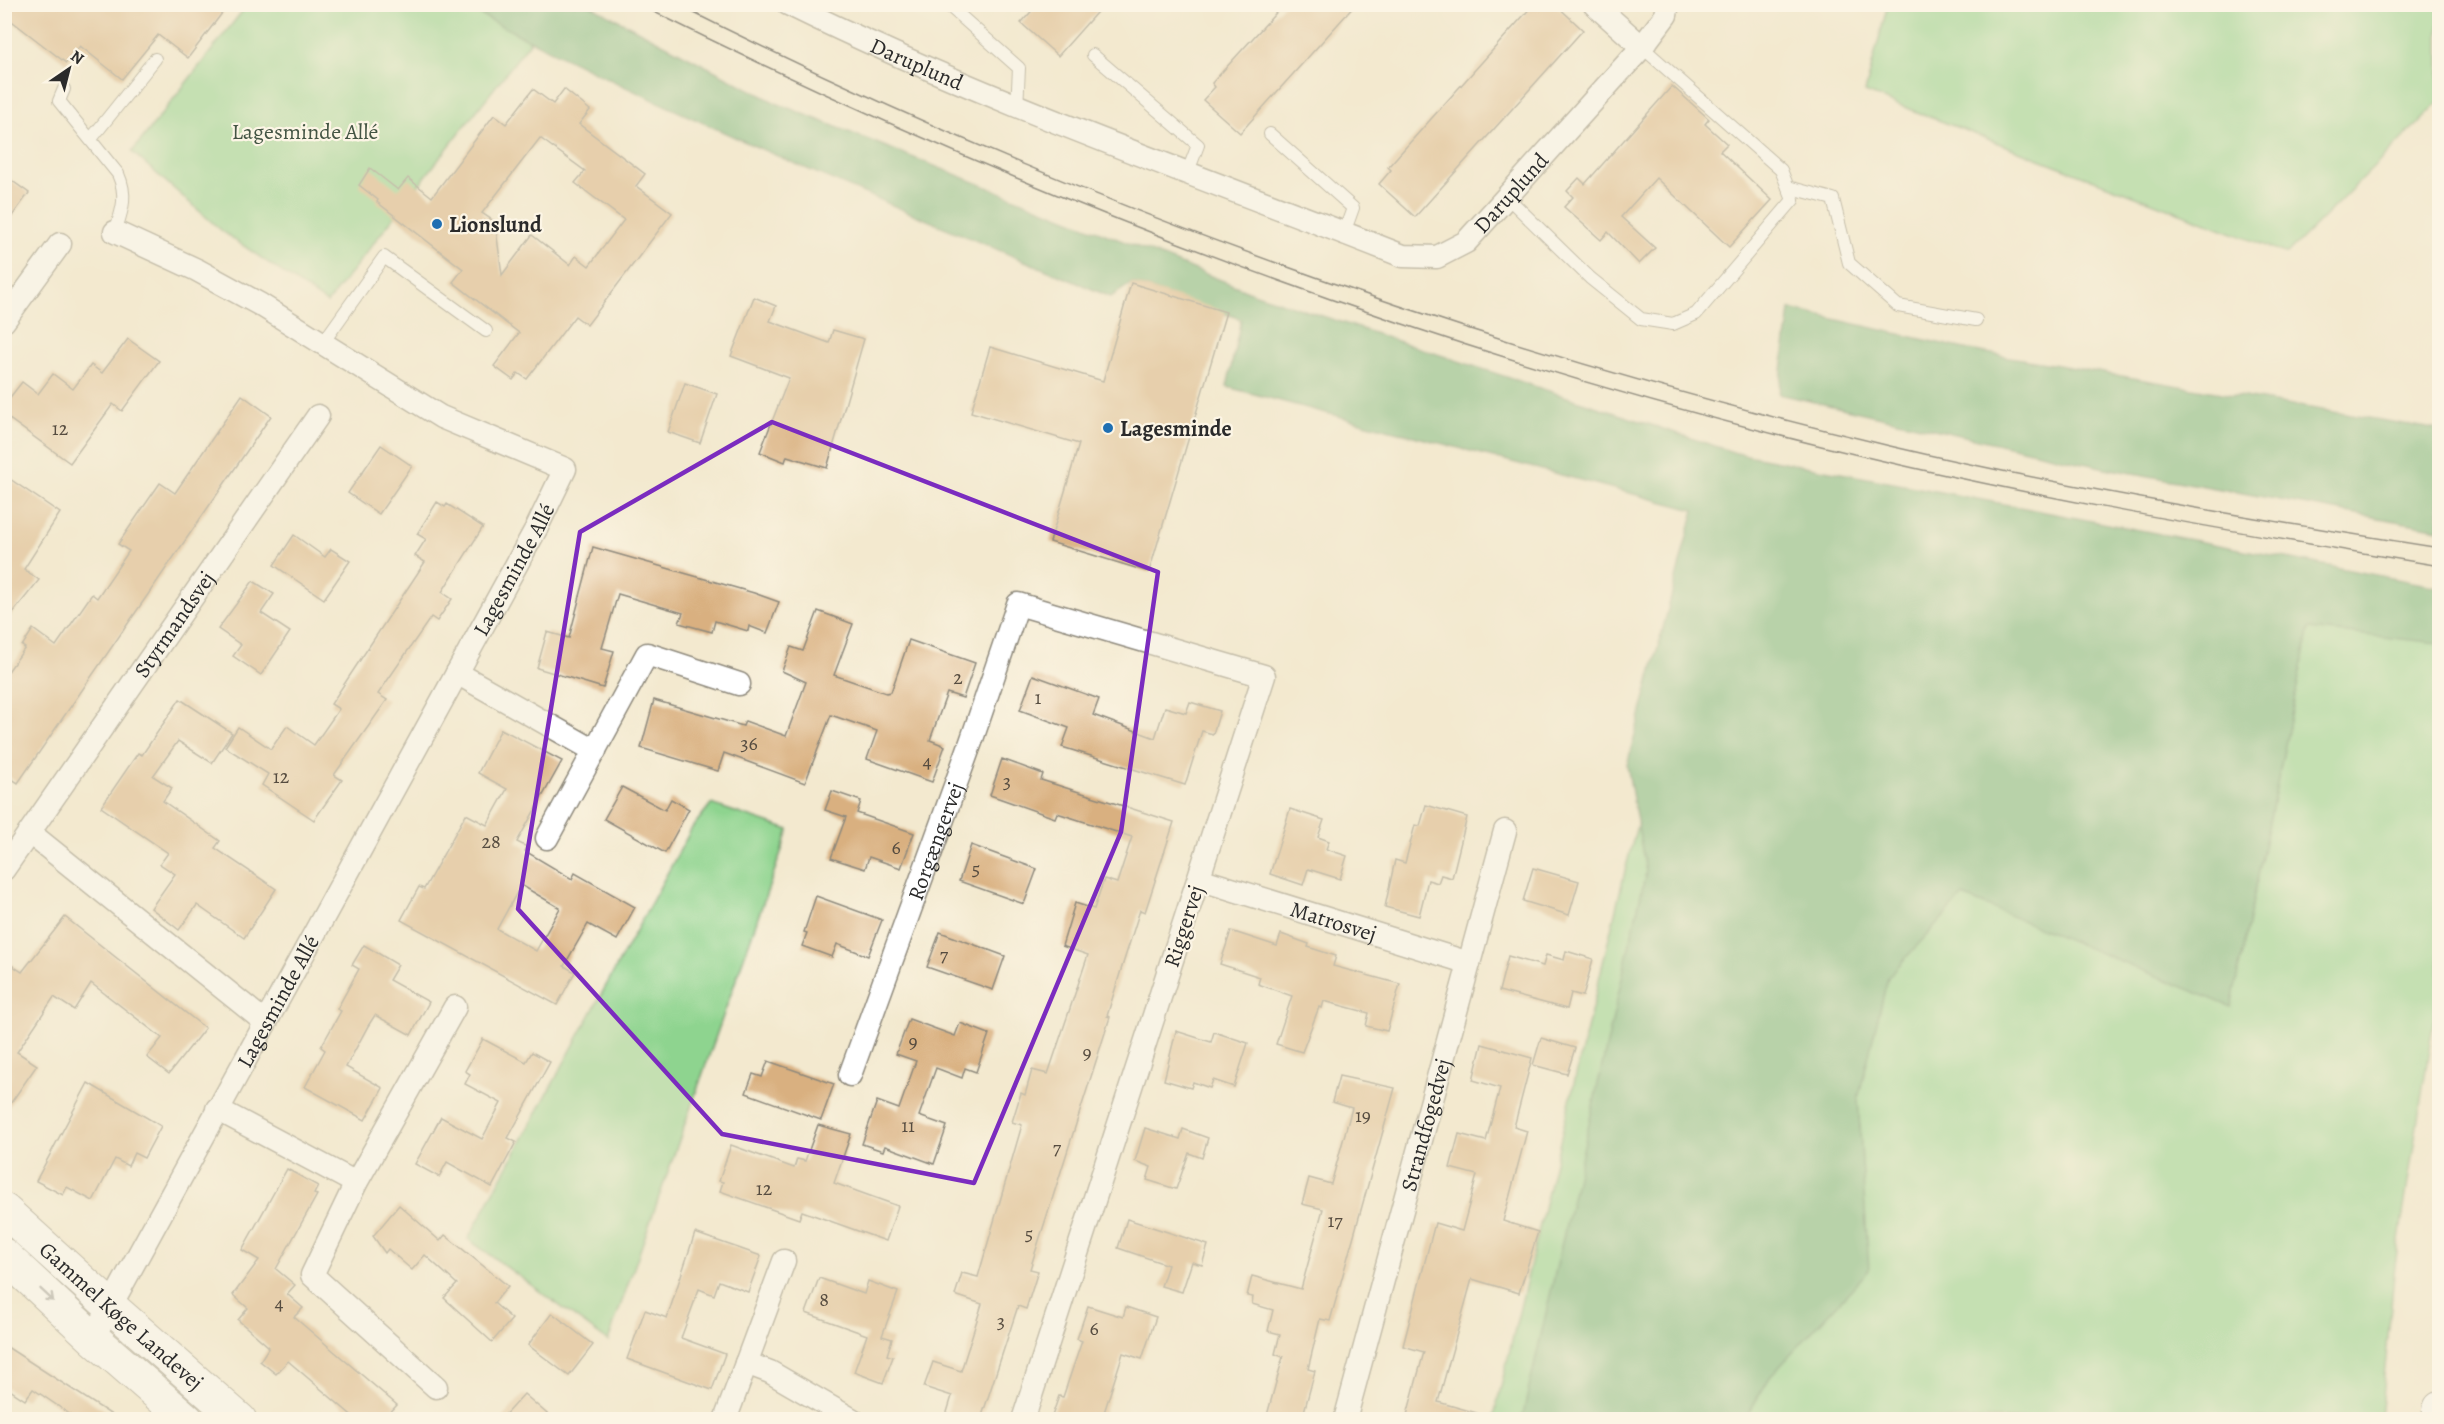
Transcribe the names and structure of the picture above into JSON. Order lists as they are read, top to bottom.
{
  "streets": {
    "main road": ["Gammel Køge Landevej"],
    "street": [
      "Daruplund",
      "Lagesminde Allé",
      "Styrmandsvej",
      "Rorgængervej",
      "Matrosvej",
      "Riggervej",
      "Strandfogedvej"
    ]
  },
  "crossings": [
    ["Lagesminde Allé", "Gammel Køge Landevej"],
    ["Rorgængervej", "Riggervej"],
    ["Matrosvej", "Riggervej"],
    ["Matrosvej", "Strandfogedvej"]
  ],
  "parks": ["Lagesminde Allé"],
  "places": ["Lionslund", "Lagesminde"],
  "house_numbers": [
    "12",
    "2",
    "1",
    "36",
    "4",
    "12",
    "3",
    "28",
    "6",
    "5",
    "7",
    "9",
    "9",
    "19",
    "11",
    "7",
    "12",
    "17",
    "5",
    "8",
    "4",
    "3",
    "6"
  ],
  "north": "top right"
}
